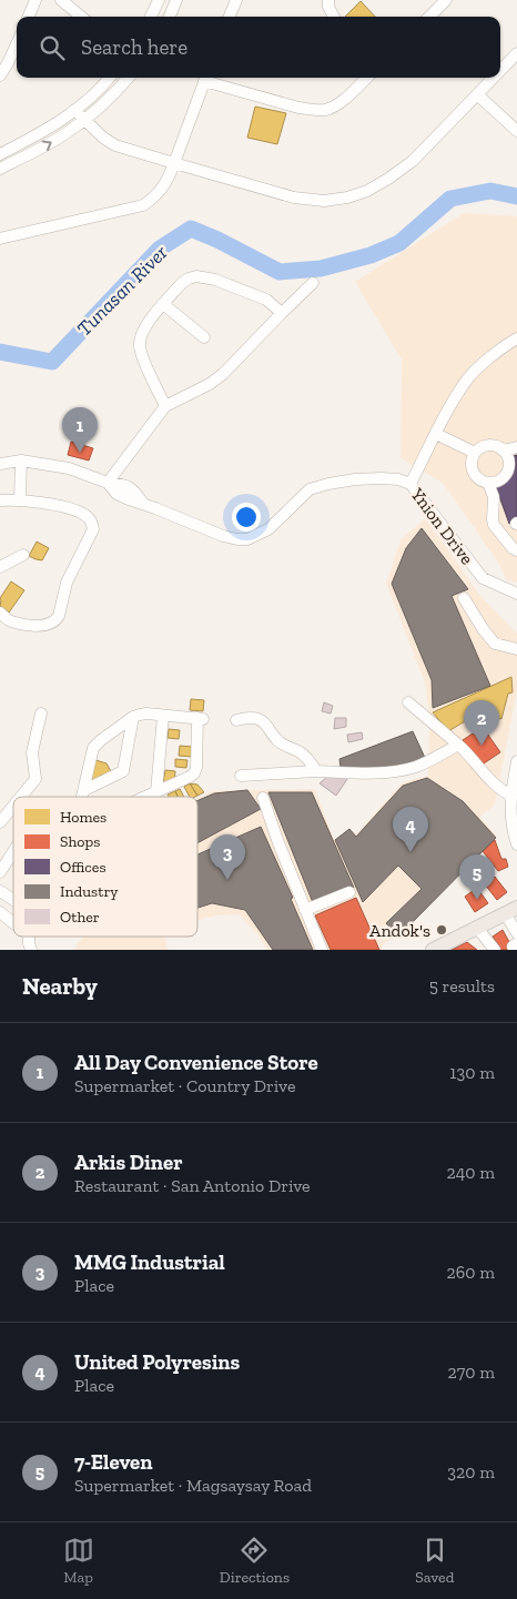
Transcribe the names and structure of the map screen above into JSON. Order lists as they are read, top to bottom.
{
  "streets": {
    "street": ["Ynion Drive"]
  },
  "water": ["Tunasan River"],
  "places": ["Andok's"],
  "legend": [
    "Homes",
    "Shops",
    "Offices",
    "Industry",
    "Other"
  ],
  "page": {
    "search": "Search here",
    "pins": [
      "1",
      "2",
      "4",
      "3",
      "5"
    ],
    "heading": ["Nearby", "5 results"],
    "list": [
      {
        "mark": "1",
        "name": "All Day Convenience Store",
        "note": "Supermarket · Country Drive",
        "value": "130 m"
      },
      {
        "mark": "2",
        "name": "Arkis Diner",
        "note": "Restaurant · San Antonio Drive",
        "value": "240 m"
      },
      {
        "mark": "3",
        "name": "MMG Industrial",
        "note": "Place",
        "value": "260 m"
      },
      {
        "mark": "4",
        "name": "United Polyresins",
        "note": "Place",
        "value": "270 m"
      },
      {
        "mark": "5",
        "name": "7-Eleven",
        "note": "Supermarket · Magsaysay Road",
        "value": "320 m"
      }
    ],
    "nav": ["Map", "Directions", "Saved"]
  }
}
